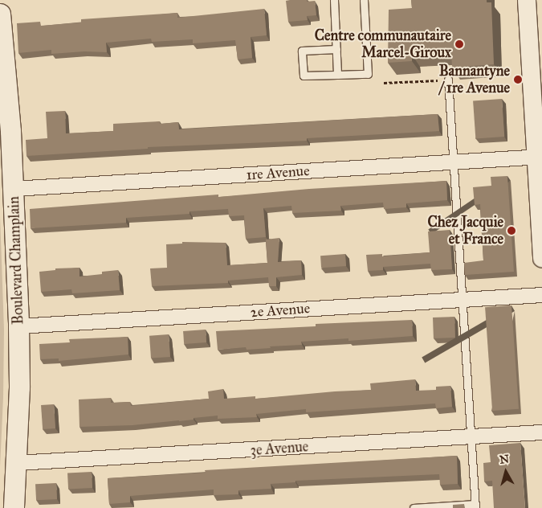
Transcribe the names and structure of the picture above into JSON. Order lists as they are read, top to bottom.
{
  "streets": {
    "main road": ["Boulevard Champlain"],
    "street": ["1re Avenue", "2e Avenue", "3e Avenue"]
  },
  "crossings": [
    ["1re Avenue", "Boulevard Champlain"],
    ["Boulevard Champlain", "2e Avenue"],
    ["Boulevard Champlain", "3e Avenue"]
  ],
  "places": ["Centre communautaire Marcel-Giroux", "Bannantyne / 1re Avenue", "Chez Jacquie et France"],
  "north": "top"
}
